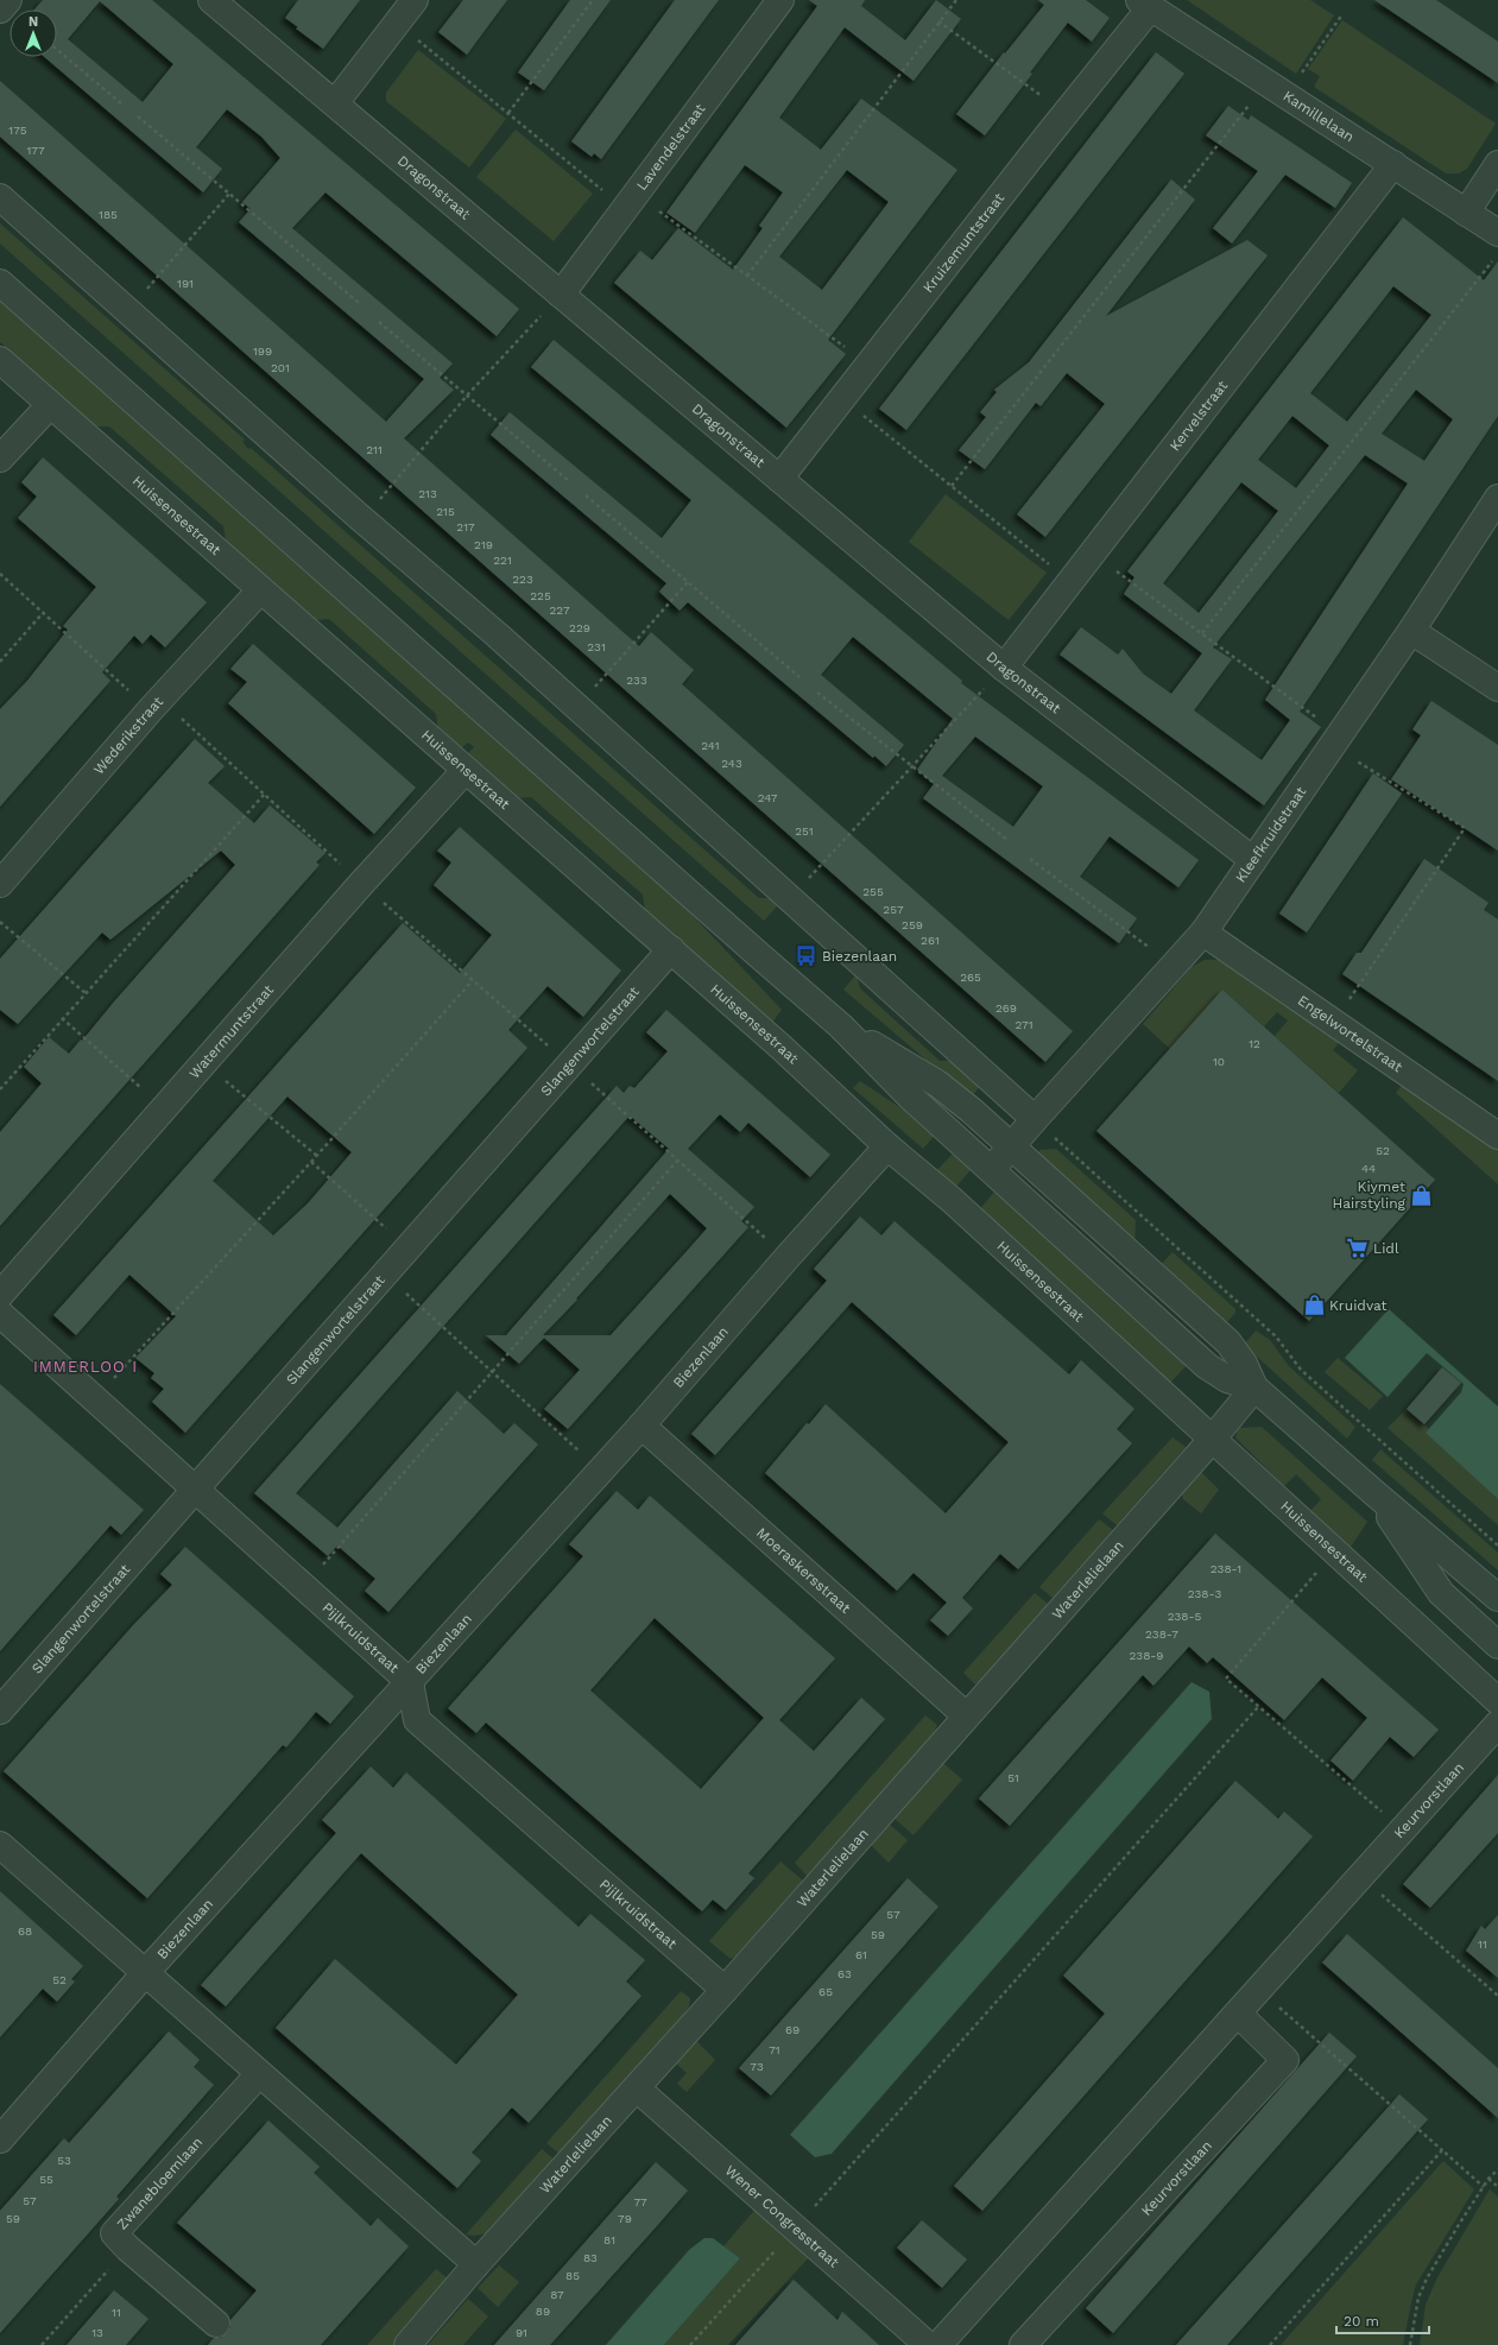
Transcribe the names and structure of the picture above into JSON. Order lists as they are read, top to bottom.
{
  "streets": {
    "street": [
      "Kamillelaan",
      "Lavendelstraat",
      "Dragonstraat",
      "Kruizemuntstraat",
      "Kervelstraat",
      "Huissensestraat",
      "Wederikstraat",
      "Kleefkruidstraat",
      "Watermuntstraat",
      "Engelwortelstraat",
      "Slangenwortelstraat",
      "Biezenlaan",
      "Moeraskersstraat",
      "Waterlelielaan",
      "Pijlkruidstraat",
      "Keurvorstlaan",
      "Zwanebloemlaan",
      "Wener Congresstraat"
    ]
  },
  "crossings": [
    ["Kamillelaan", "Kruizemuntstraat"],
    ["Kamillelaan", "Kervelstraat"],
    ["Lavendelstraat", "Dragonstraat"],
    ["Dragonstraat", "Kruizemuntstraat"],
    ["Dragonstraat", "Kervelstraat"],
    ["Dragonstraat", "Kleefkruidstraat"],
    ["Huissensestraat", "Wederikstraat"],
    ["Huissensestraat", "Watermuntstraat"],
    ["Huissensestraat", "Slangenwortelstraat"],
    ["Huissensestraat", "Biezenlaan"],
    ["Huissensestraat", "Waterlelielaan"],
    ["Kleefkruidstraat", "Engelwortelstraat"],
    ["Slangenwortelstraat", "Pijlkruidstraat"],
    ["Biezenlaan", "Moeraskersstraat"],
    ["Biezenlaan", "Pijlkruidstraat"],
    ["Moeraskersstraat", "Waterlelielaan"],
    ["Waterlelielaan", "Pijlkruidstraat"],
    ["Waterlelielaan", "Wener Congresstraat"]
  ],
  "districts": ["IMMERLOO I"],
  "places": {
    "bus stop": ["Biezenlaan"],
    "shop": ["Kiymet Hairstyling", "Kruidvat"],
    "supermarket": ["Lidl"]
  },
  "house_numbers": [
    "175",
    "177",
    "185",
    "191",
    "199",
    "201",
    "211",
    "213",
    "215",
    "217",
    "219",
    "221",
    "223",
    "225",
    "227",
    "229",
    "231",
    "233",
    "241",
    "243",
    "247",
    "251",
    "255",
    "257",
    "259",
    "261",
    "265",
    "269",
    "271",
    "12",
    "10",
    "52",
    "44",
    "238-1",
    "238-3",
    "238-5",
    "238-7",
    "238-9",
    "51",
    "57",
    "68",
    "59",
    "11",
    "61",
    "63",
    "52",
    "65",
    "69",
    "71",
    "73",
    "53",
    "55",
    "57",
    "77",
    "59",
    "79",
    "81",
    "83",
    "85",
    "87",
    "89",
    "11",
    "13",
    "91"
  ],
  "scale_bar": "20 m",
  "north": "top"
}
